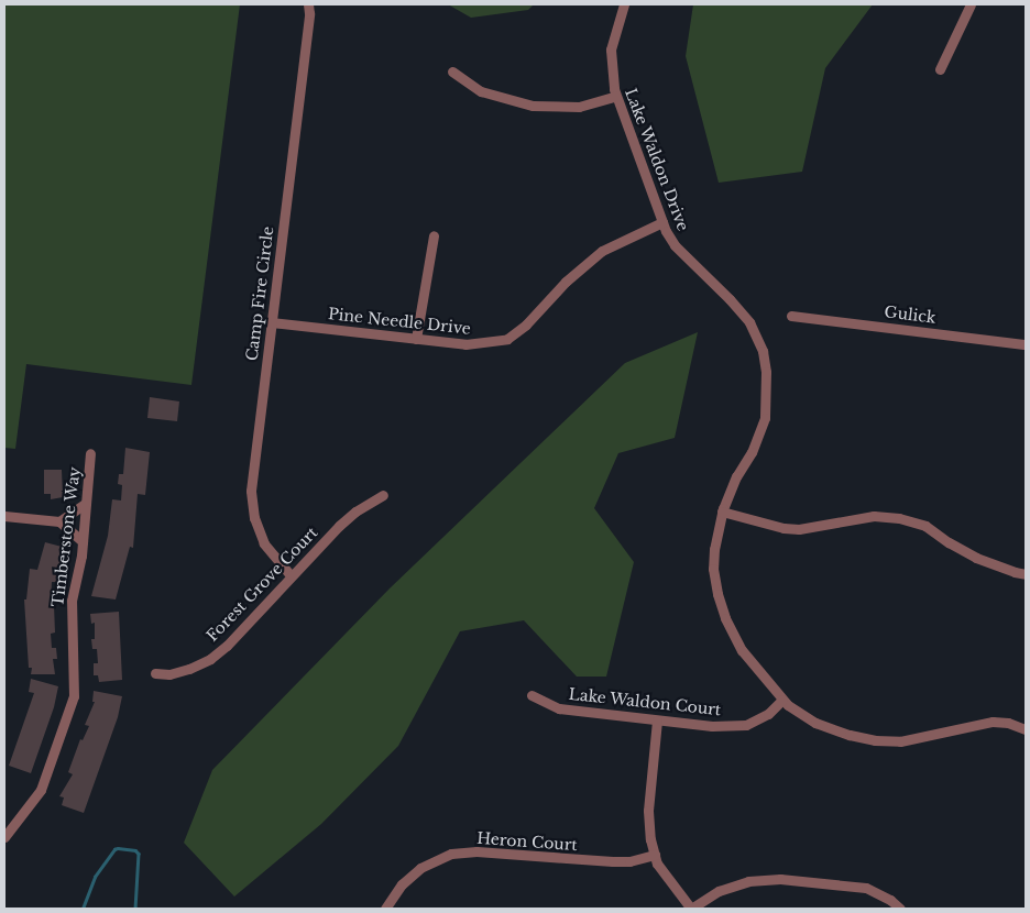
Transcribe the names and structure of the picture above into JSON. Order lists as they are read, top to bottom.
{
  "streets": {
    "street": [
      "Lake Waldon Drive",
      "Camp Fire Circle",
      "Gulick",
      "Pine Needle Drive",
      "Timberstone Way",
      "Forest Grove Court",
      "Lake Waldon Court",
      "Heron Court"
    ]
  },
  "crossings": [
    ["Lake Waldon Drive", "Pine Needle Drive"],
    ["Lake Waldon Drive", "Lake Waldon Court"],
    ["Camp Fire Circle", "Pine Needle Drive"],
    ["Camp Fire Circle", "Forest Grove Court"]
  ]
}
